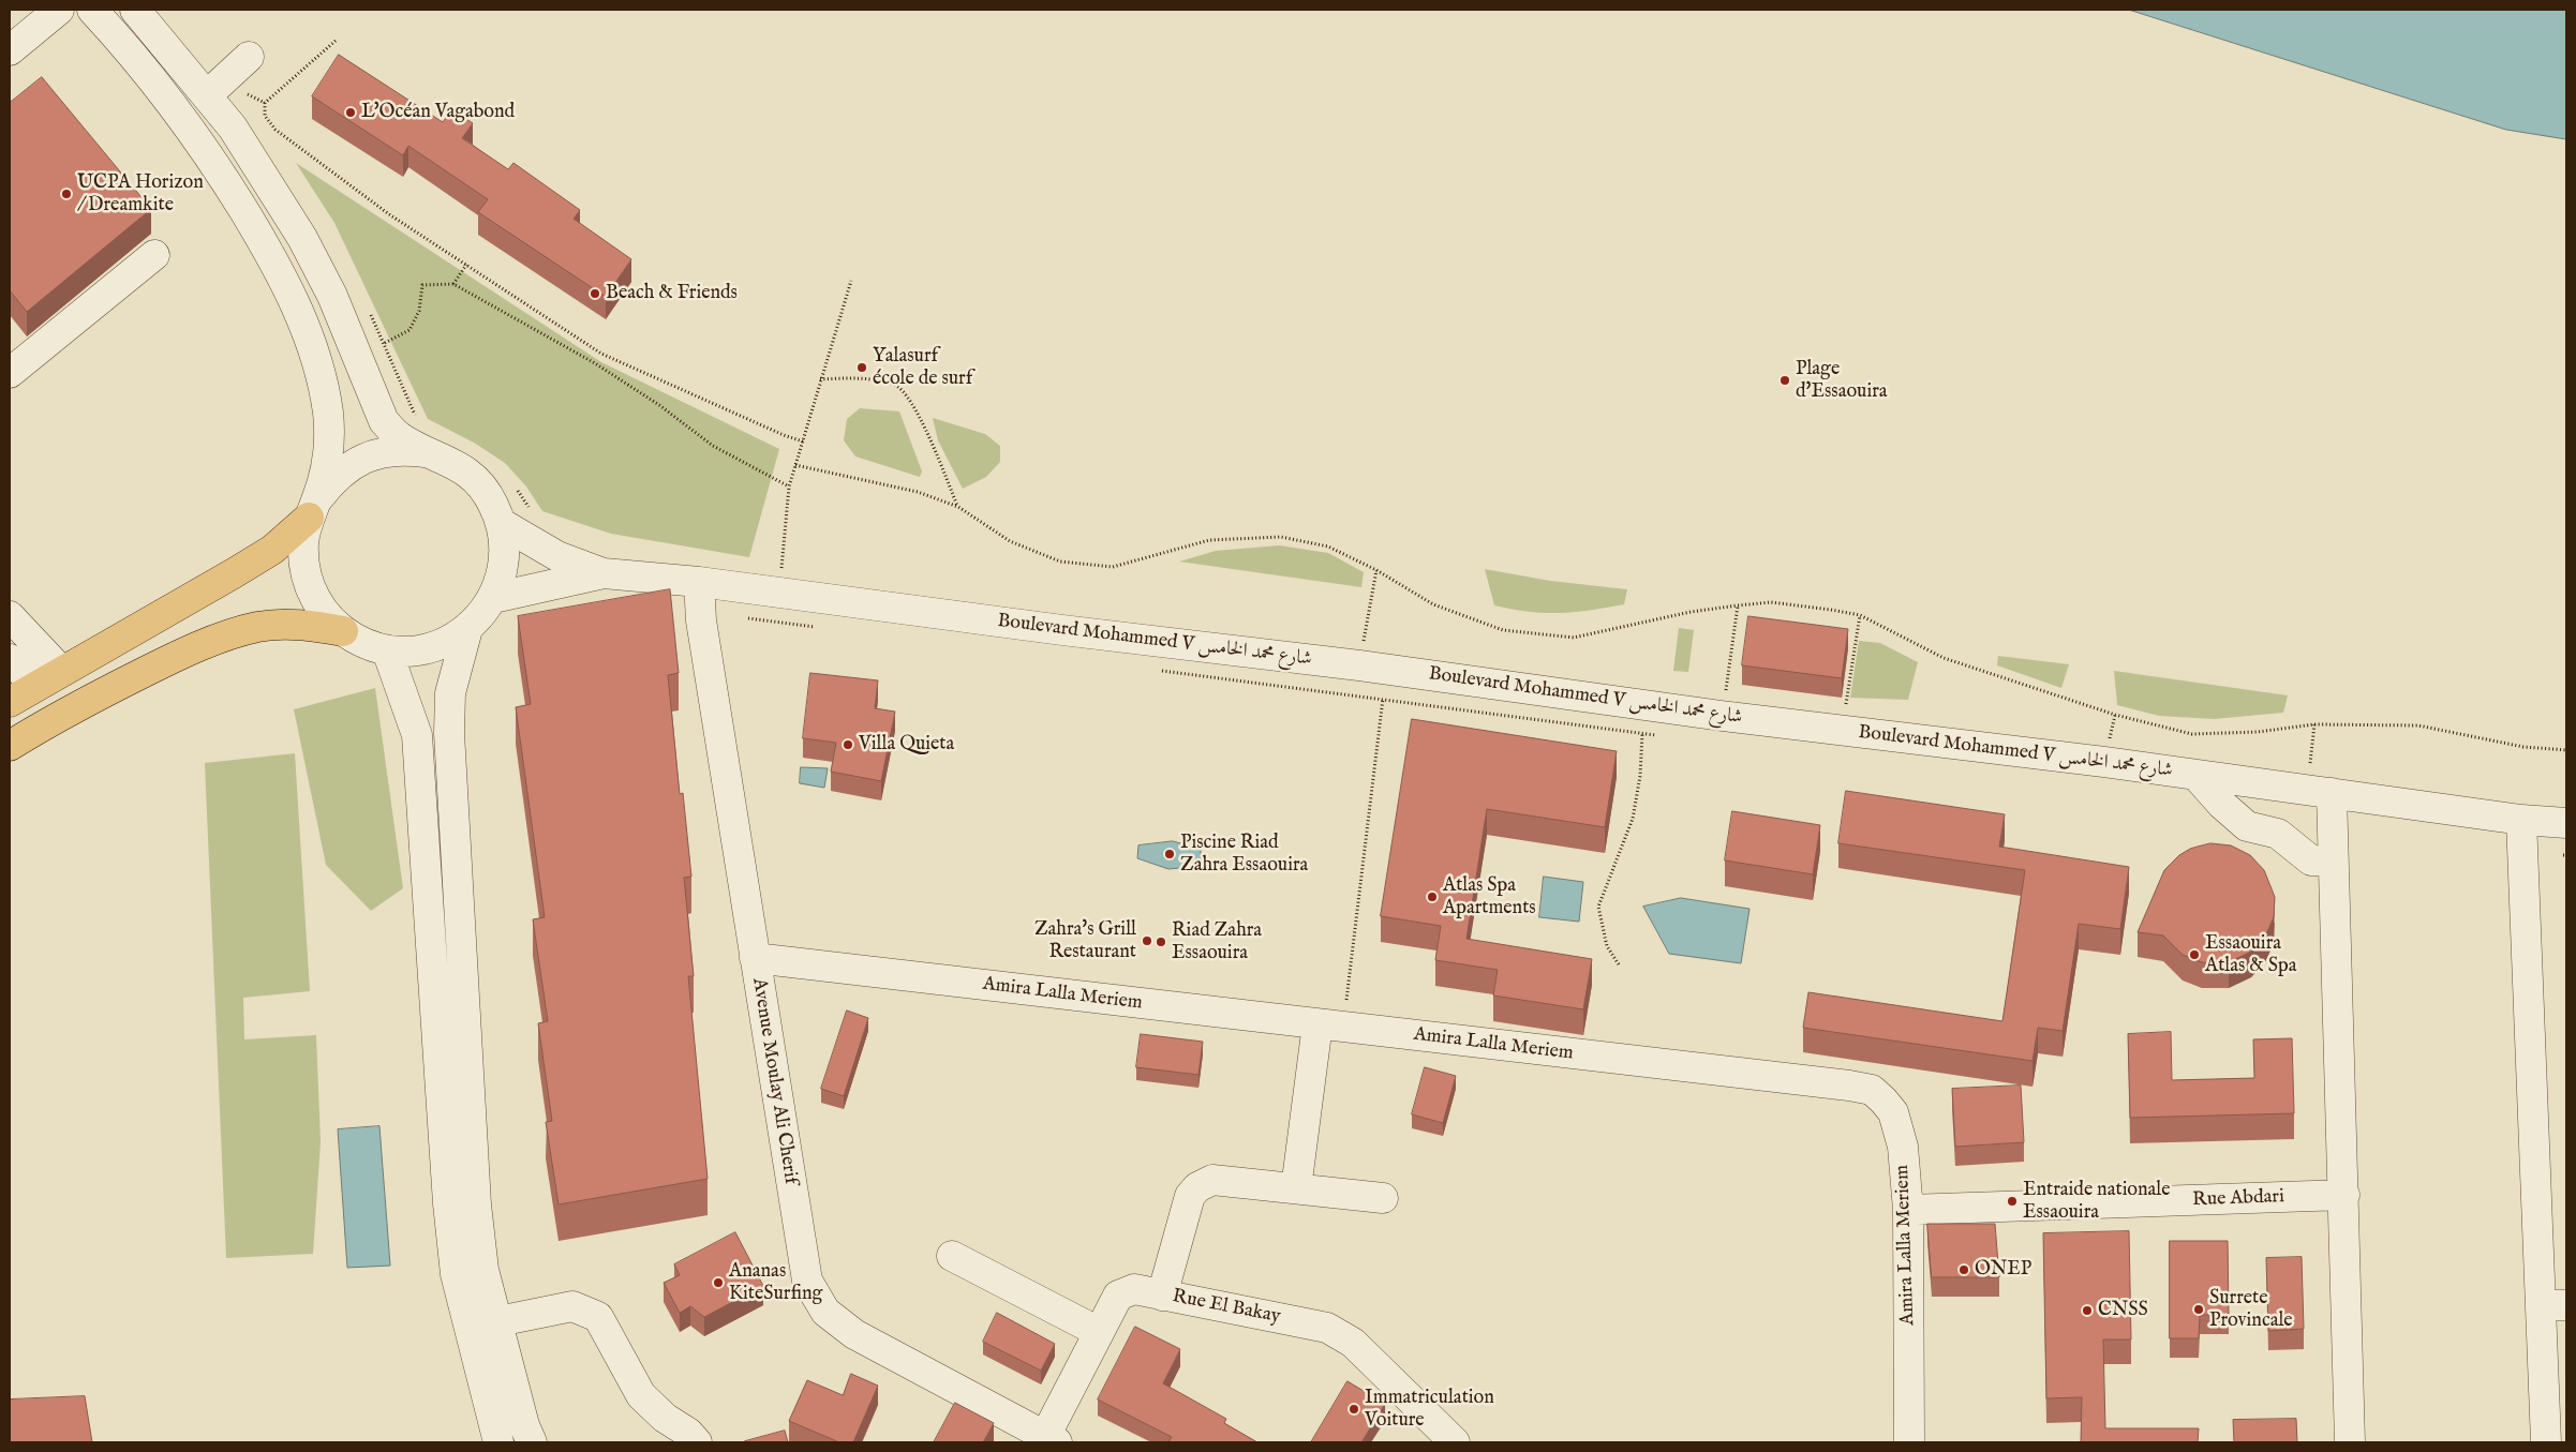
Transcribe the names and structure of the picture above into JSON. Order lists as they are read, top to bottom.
{
  "streets": {
    "street": [
      "Boulevard Mohammed V شارع محمد الخامس",
      "Amira Lalla Meriem",
      "Avenue Moulay Ali Cherif",
      "Rue Abdari",
      "Rue El Bakay"
    ]
  },
  "crossings": [
    ["Boulevard Mohammed V شارع محمد الخامس", "Avenue Moulay Ali Cherif"],
    ["Amira Lalla Meriem", "Avenue Moulay Ali Cherif"],
    ["Amira Lalla Meriem", "Rue Abdari"],
    ["Avenue Moulay Ali Cherif", "Rue El Bakay"]
  ],
  "places": [
    "L'Océan Vagabond",
    "UCPA Horizon / Dreamkite",
    "Beach & Friends",
    "Yalasurf école de surf",
    "Plage d'Essaouira",
    "Villa Quieta",
    "Piscine Riad Zahra Essaouira",
    "Atlas Spa Apartments",
    "Zahra's Grill Restaurant",
    "Riad Zahra Essaouira",
    "Essaouira Atlas & Spa",
    "Entraide nationale Essaouira",
    "ONEP",
    "Ananas KiteSurfing",
    "Surrete Provincale",
    "CNSS",
    "Immatriculation Voiture"
  ]
}
